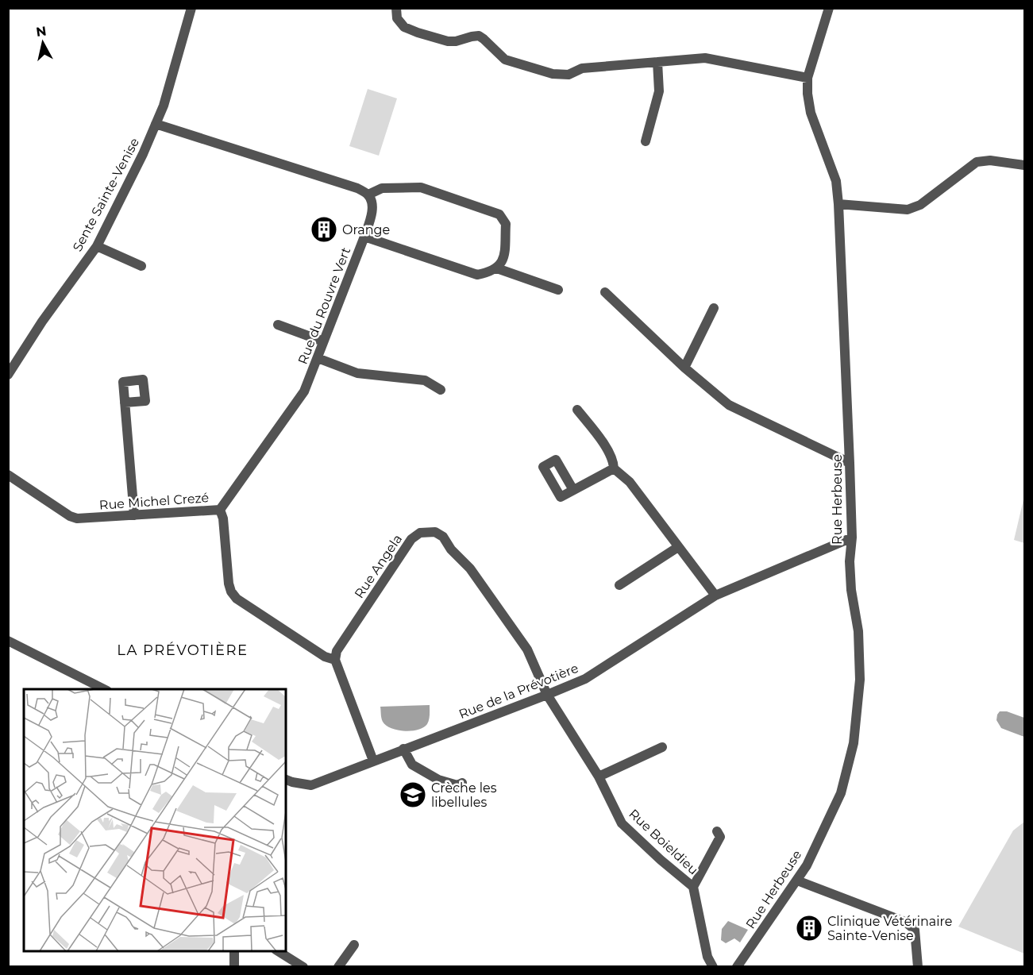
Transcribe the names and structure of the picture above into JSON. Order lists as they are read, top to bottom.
{
  "streets": {
    "street": [
      "Sente Sainte-Venise",
      "Rue du Rouvre Vert",
      "Rue Herbeuse",
      "Rue Michel Crezé",
      "Rue Angela",
      "Rue de la Prévotière",
      "Rue Boieldieu"
    ]
  },
  "crossings": [
    ["Rue du Rouvre Vert", "Rue Michel Crezé"],
    ["Rue Herbeuse", "Rue de la Prévotière"],
    ["Rue Michel Crezé", "Rue Angela"],
    ["Rue Angela", "Rue de la Prévotière"],
    ["Rue Angela", "Rue Boieldieu"],
    ["Rue de la Prévotière", "Rue Boieldieu"]
  ],
  "districts": ["LA PRÉVOTIÈRE"],
  "places": {
    "building": ["Orange", "Clinique Vétérinaire Sainte-Venise"],
    "school or university": ["Crèche les libellules"]
  },
  "north": "top"
}
